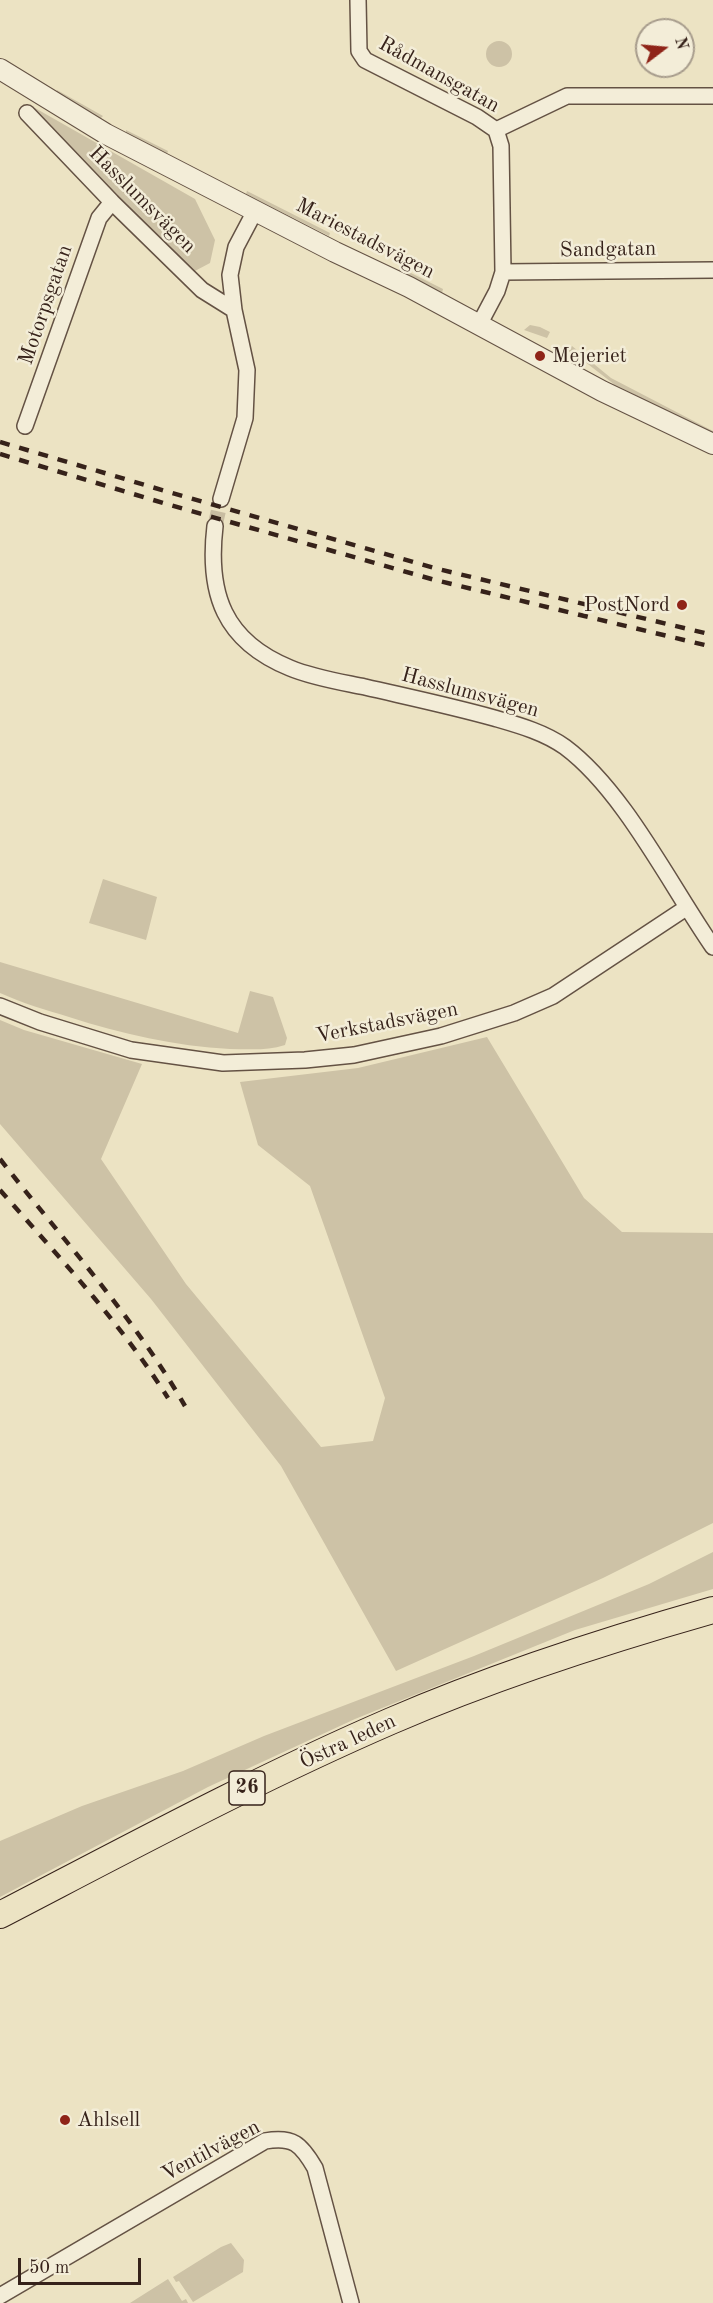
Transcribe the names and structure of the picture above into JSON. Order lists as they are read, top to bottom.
{
  "streets": {
    "highway": ["Östra leden", "26"],
    "street": [
      "Rådmansgatan",
      "Hasslumsvägen",
      "Mariestadsvägen",
      "Sandgatan",
      "Motorpsgatan",
      "Verkstadsvägen",
      "Ventilvägen"
    ]
  },
  "crossings": [
    ["Rådmansgatan", "Mariestadsvägen"],
    ["Rådmansgatan", "Sandgatan"],
    ["Hasslumsvägen", "Motorpsgatan"],
    ["Hasslumsvägen", "Verkstadsvägen"]
  ],
  "places": ["Mejeriet", "PostNord", "Ahlsell"],
  "scale_bar": "50 m",
  "north": "right"
}
